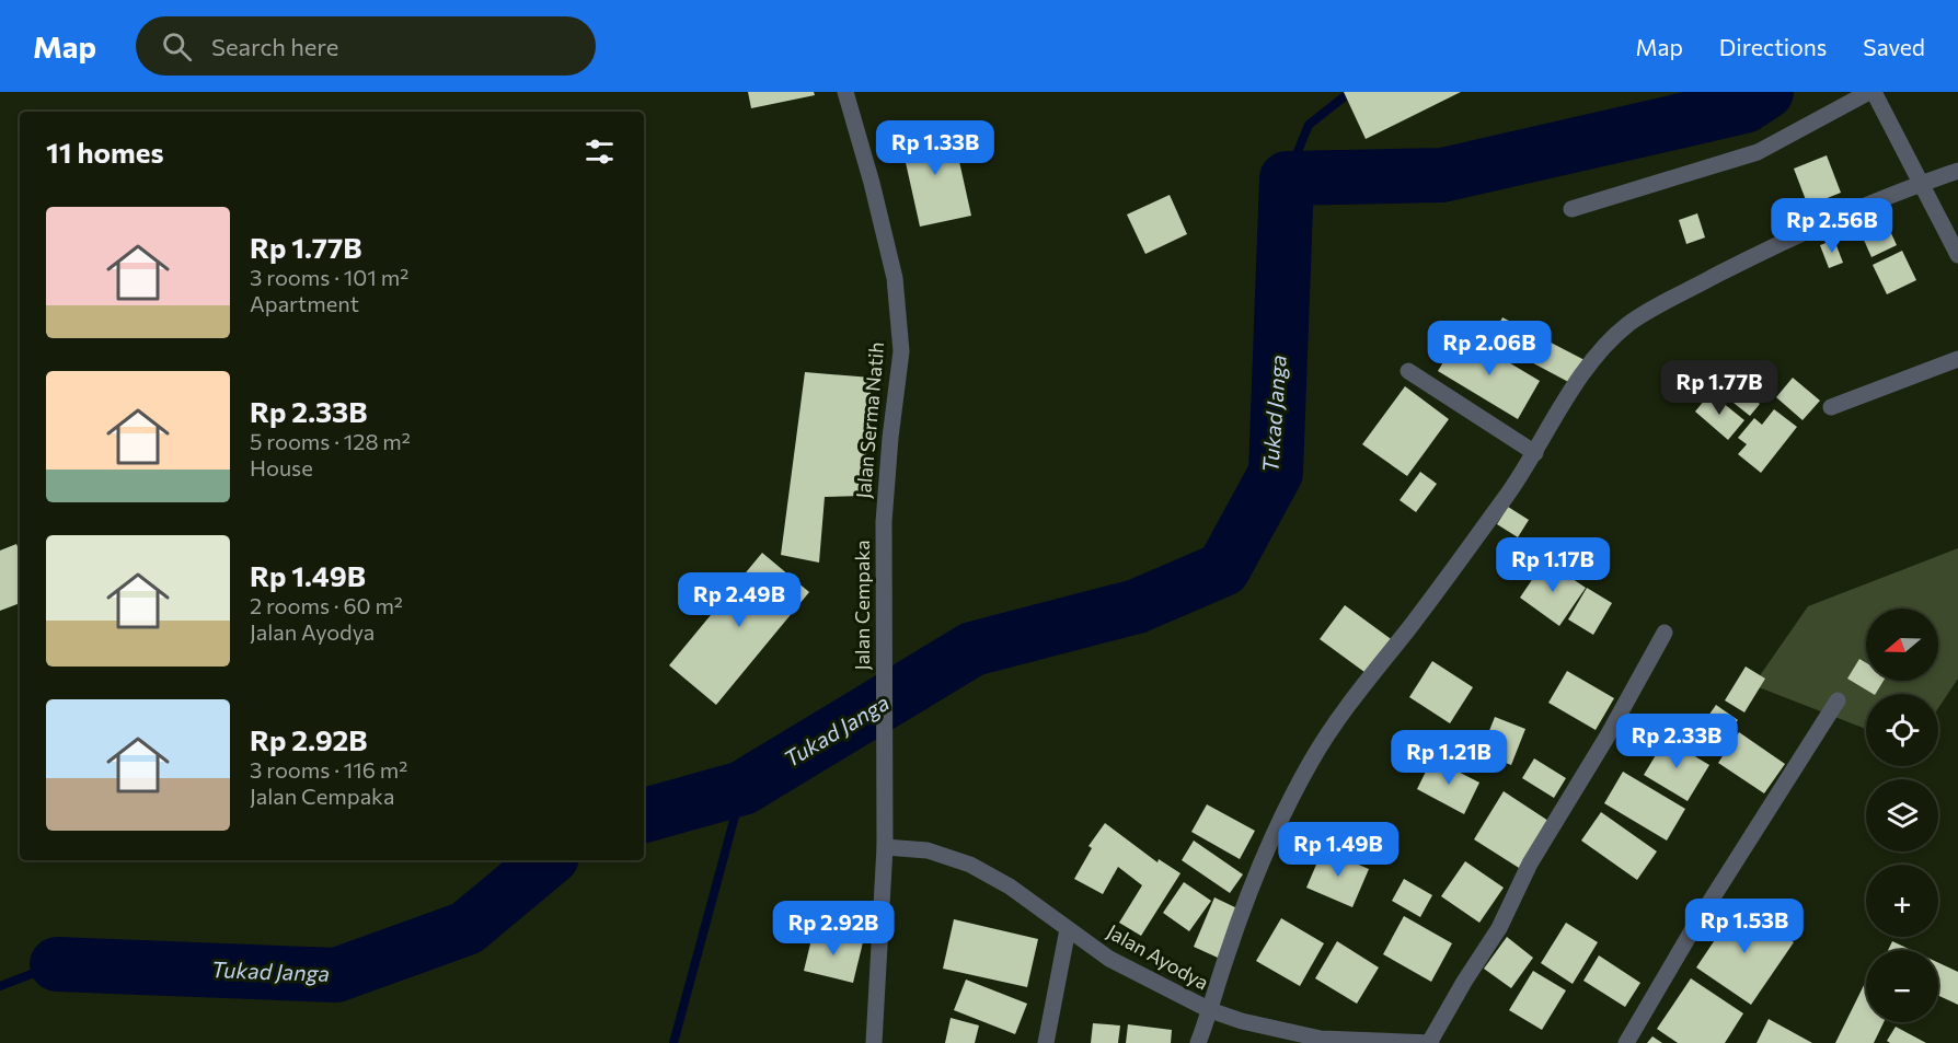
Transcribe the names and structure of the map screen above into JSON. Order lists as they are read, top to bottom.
{
  "streets": {
    "street": ["Jalan Serma Natih", "Jalan Cempaka", "Jalan Ayodya"]
  },
  "crossings": [
    ["Jalan Serma Natih", "Jalan Cempaka"],
    ["Jalan Cempaka", "Jalan Ayodya"]
  ],
  "water": ["Tukad Janga"],
  "north": "left",
  "page": {
    "header": "Map",
    "search": "Search here",
    "nav": ["Map", "Directions", "Saved"],
    "heading": "11 homes",
    "price": [
      "Rp 1.33B",
      "Rp 2.56B",
      "Rp 2.06B",
      "Rp 1.77B",
      "Rp 1.17B",
      "Rp 2.49B",
      "Rp 2.33B",
      "Rp 1.21B",
      "Rp 1.49B",
      "Rp 1.53B",
      "Rp 2.92B"
    ],
    "list": [
      {
        "name": "Rp 1.77B",
        "note": "3 rooms · 101 m² · Apartment"
      },
      {
        "name": "Rp 2.33B",
        "note": "5 rooms · 128 m² · House"
      },
      {
        "name": "Rp 1.49B",
        "note": "2 rooms · 60 m² · Jalan Ayodya"
      },
      {
        "name": "Rp 2.92B",
        "note": "3 rooms · 116 m² · Jalan Cempaka"
      }
    ],
    "map_buttons": ["+", "−"]
  }
}
